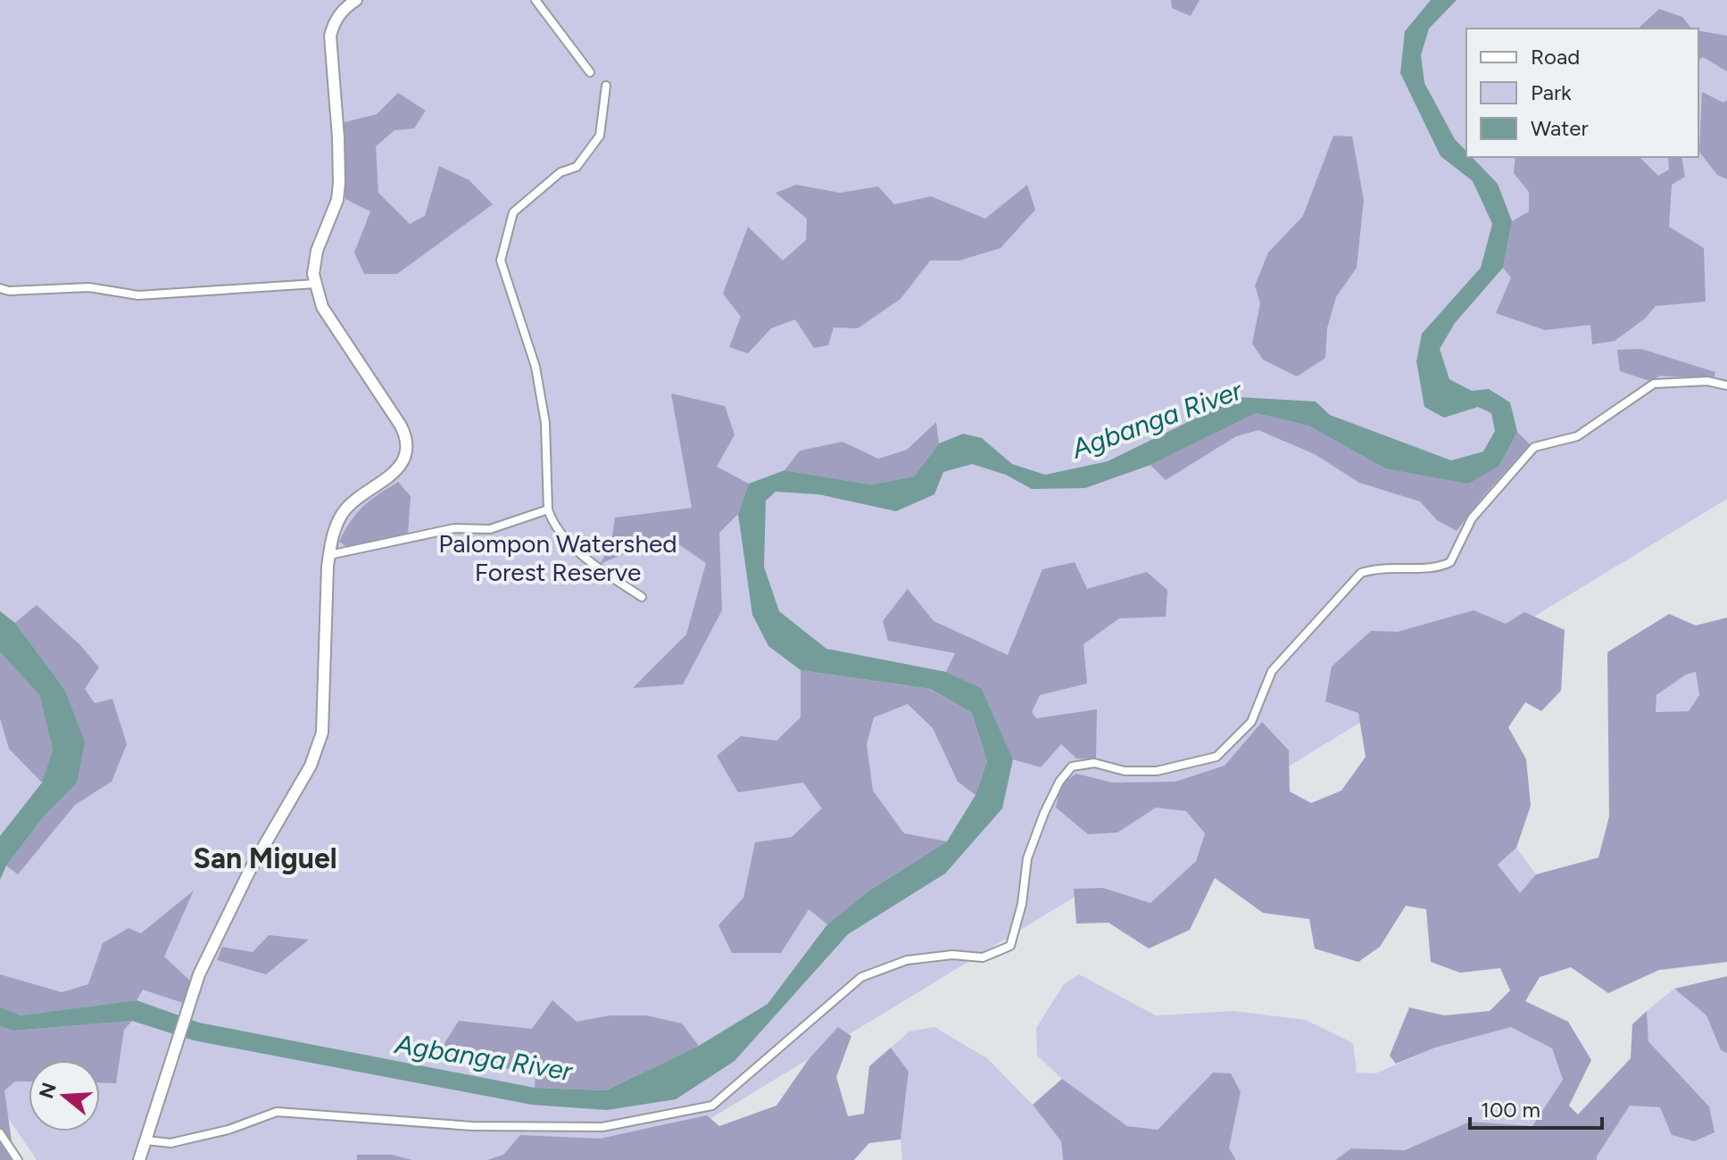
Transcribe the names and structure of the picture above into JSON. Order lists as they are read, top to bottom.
{
  "districts": ["San Miguel"],
  "water": ["Agbanga River"],
  "parks": ["Palompon Watershed Forest Reserve"],
  "legend": ["Road", "Park", "Water"],
  "scale_bar": "100 m",
  "north": "left"
}
